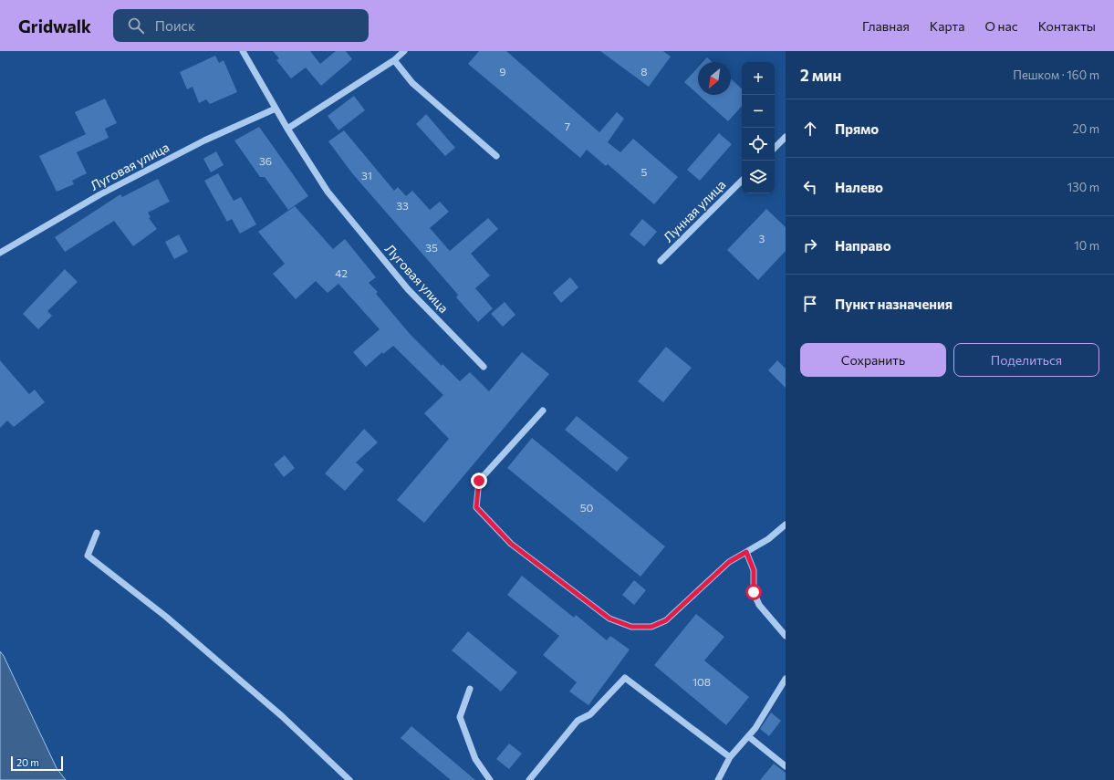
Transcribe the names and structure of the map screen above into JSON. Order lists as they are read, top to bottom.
{
  "streets": {
    "street": ["Луговая улица", "Лунная улица"]
  },
  "house_numbers": [
    "9",
    "8",
    "7",
    "36",
    "5",
    "31",
    "33",
    "3",
    "35",
    "42",
    "50",
    "108"
  ],
  "scale_bar": "20 m",
  "north": "bottom left",
  "page": {
    "header": "Gridwalk",
    "search": "Поиск",
    "nav": [
      "Главная",
      "Карта",
      "О нас",
      "Контакты"
    ],
    "heading": ["2 мин", "Пешком · 160 m"],
    "map_buttons": ["+", "−"],
    "list": [
      ["Прямо", "20 m"],
      ["Налево", "130 m"],
      ["Направо", "10 m"],
      "Пункт назначения"
    ],
    "buttons": ["Сохранить", "Поделиться"],
    "scale": "20 m"
  }
}
